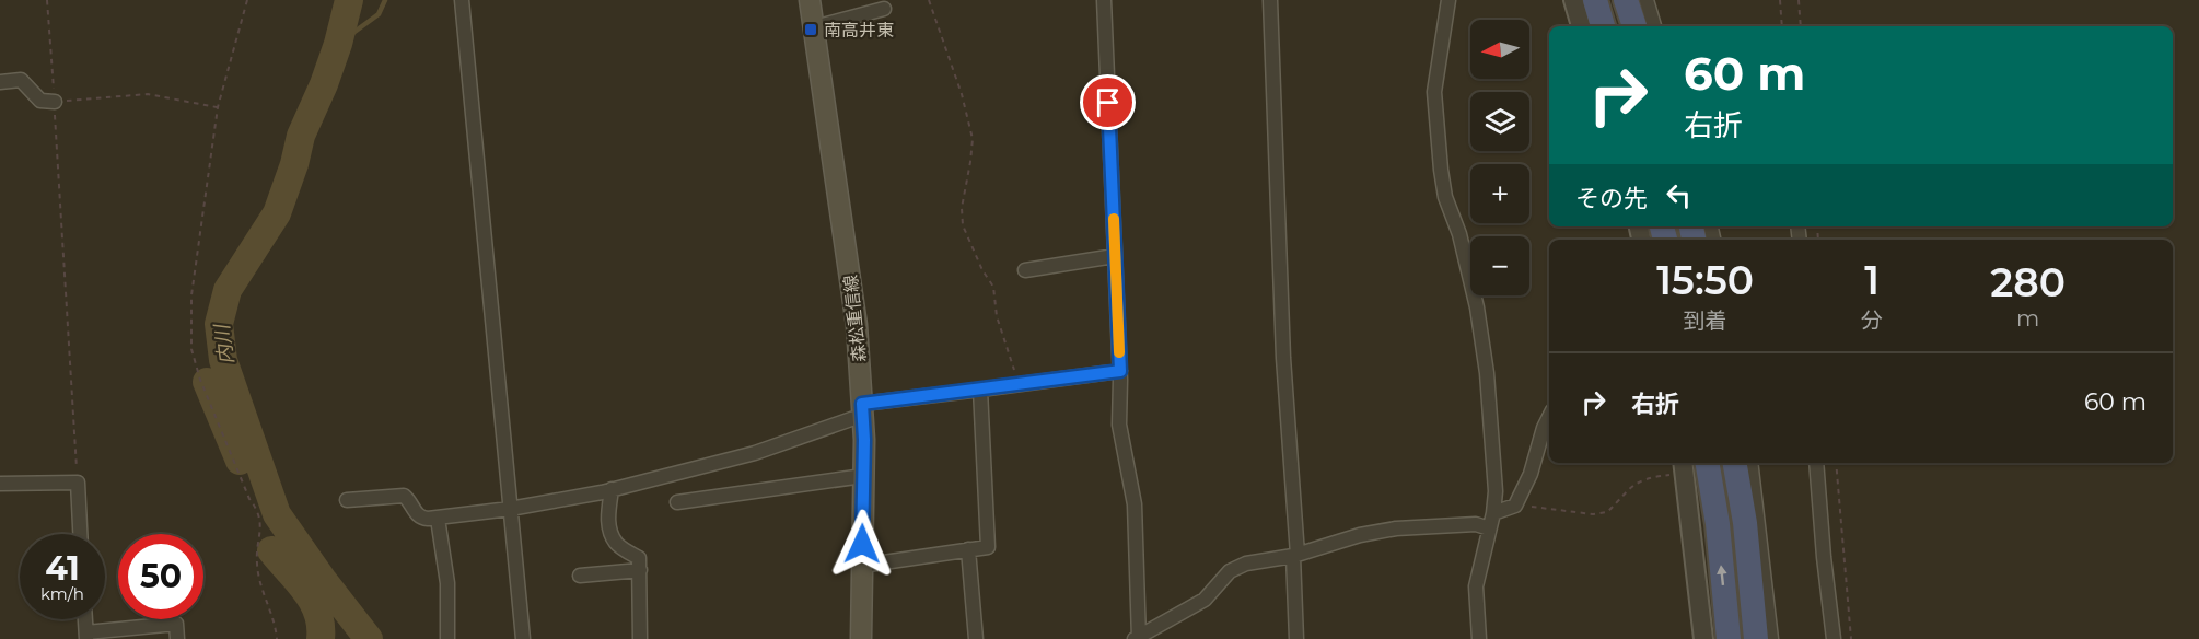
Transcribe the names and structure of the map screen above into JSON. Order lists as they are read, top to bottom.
{
  "streets": {
    "main road": ["森松重信線"]
  },
  "water": ["内川"],
  "places": {
    "transit": ["南高井東"]
  },
  "north": "left",
  "page": {
    "map_buttons": ["+", "−"],
    "turn": ["60 m", "右折"],
    "then": "その先",
    "eta": [
      "15:50",
      "到着",
      "1",
      "分",
      "280",
      "m"
    ],
    "list": [
      {
        "name": "右折",
        "value": "60 m"
      }
    ],
    "speed": "41 km/h",
    "limit": "50"
  }
}
